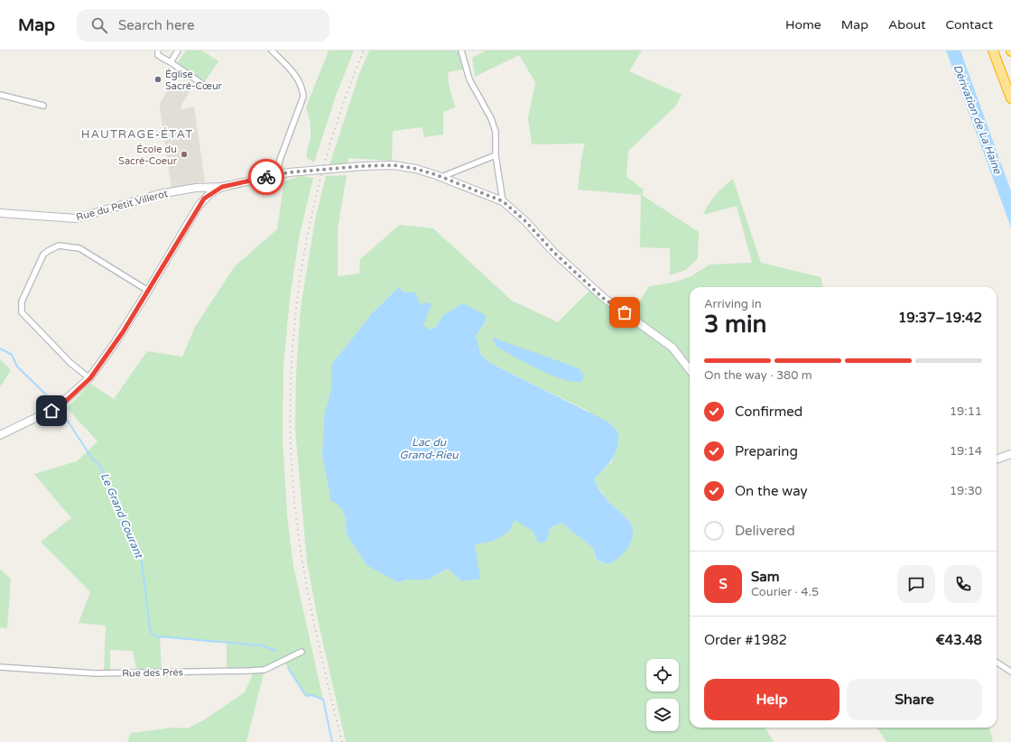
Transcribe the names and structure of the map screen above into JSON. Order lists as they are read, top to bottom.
{
  "streets": {
    "street": ["Rue du Petit Villerot", "Rue des Prés"]
  },
  "districts": ["HAUTRAGE-ÉTAT"],
  "water": ["Dérivation de La Haine", "Lac du Grand-Rieu", "Le Grand Courant"],
  "places": ["Église Sacré-Cœur", "École du Sacré-Coeur"],
  "page": {
    "header": "Map",
    "search": "Search here",
    "nav": [
      "Home",
      "Map",
      "About",
      "Contact"
    ],
    "heading": ["3 min", "Arriving in", "19:37–19:42"],
    "panel": [
      "Sam",
      "Courier · 4.5",
      "Order #1982",
      "€43.48"
    ],
    "bar": "On the way · 380 m",
    "list": [
      ["Confirmed", "19:11"],
      ["Preparing", "19:14"],
      ["On the way", "19:30"],
      "Delivered"
    ],
    "round": "S",
    "buttons": ["Help", "Share"]
  }
}
